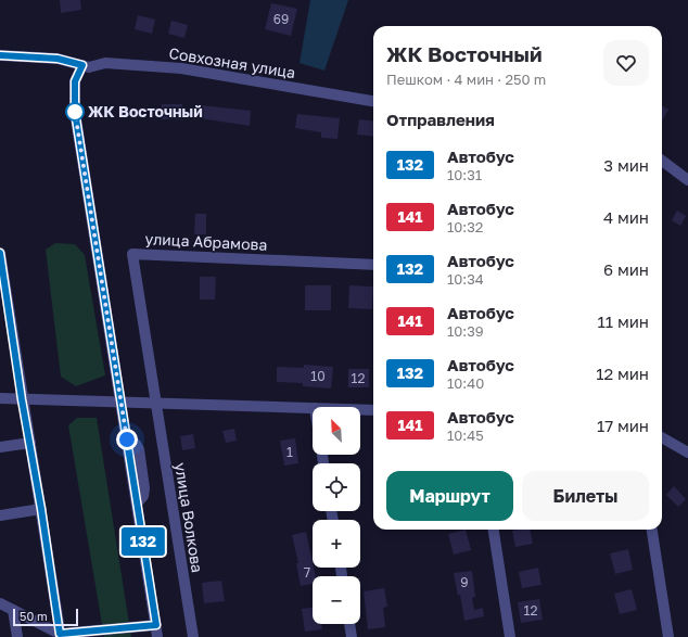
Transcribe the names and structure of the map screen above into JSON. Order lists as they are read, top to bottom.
{
  "streets": {
    "street": ["Совхозная улица", "улица Абрамова", "улица Волкова"]
  },
  "crossings": [
    ["улица Абрамова", "улица Волкова"]
  ],
  "places": ["ЖК Восточный"],
  "lines": ["bus line 132"],
  "house_numbers": [
    "69",
    "10",
    "12",
    "1",
    "7",
    "9",
    "12"
  ],
  "scale_bar": "50 m",
  "north": "top left",
  "page": {
    "on_map": "132",
    "heading": [
      ["ЖК Восточный", "Пешком · 4 мин · 250 m"],
      "Отправления"
    ],
    "list": [
      {
        "mark": "132",
        "name": "Автобус",
        "note": "10:31",
        "value": "3 мин"
      },
      {
        "mark": "141",
        "name": "Автобус",
        "note": "10:32",
        "value": "4 мин"
      },
      {
        "mark": "132",
        "name": "Автобус",
        "note": "10:34",
        "value": "6 мин"
      },
      {
        "mark": "141",
        "name": "Автобус",
        "note": "10:39",
        "value": "11 мин"
      },
      {
        "mark": "132",
        "name": "Автобус",
        "note": "10:40",
        "value": "12 мин"
      },
      {
        "mark": "141",
        "name": "Автобус",
        "note": "10:45",
        "value": "17 мин"
      }
    ],
    "map_buttons": ["+", "−"],
    "buttons": ["Маршрут", "Билеты"],
    "scale": "50 m"
  }
}
